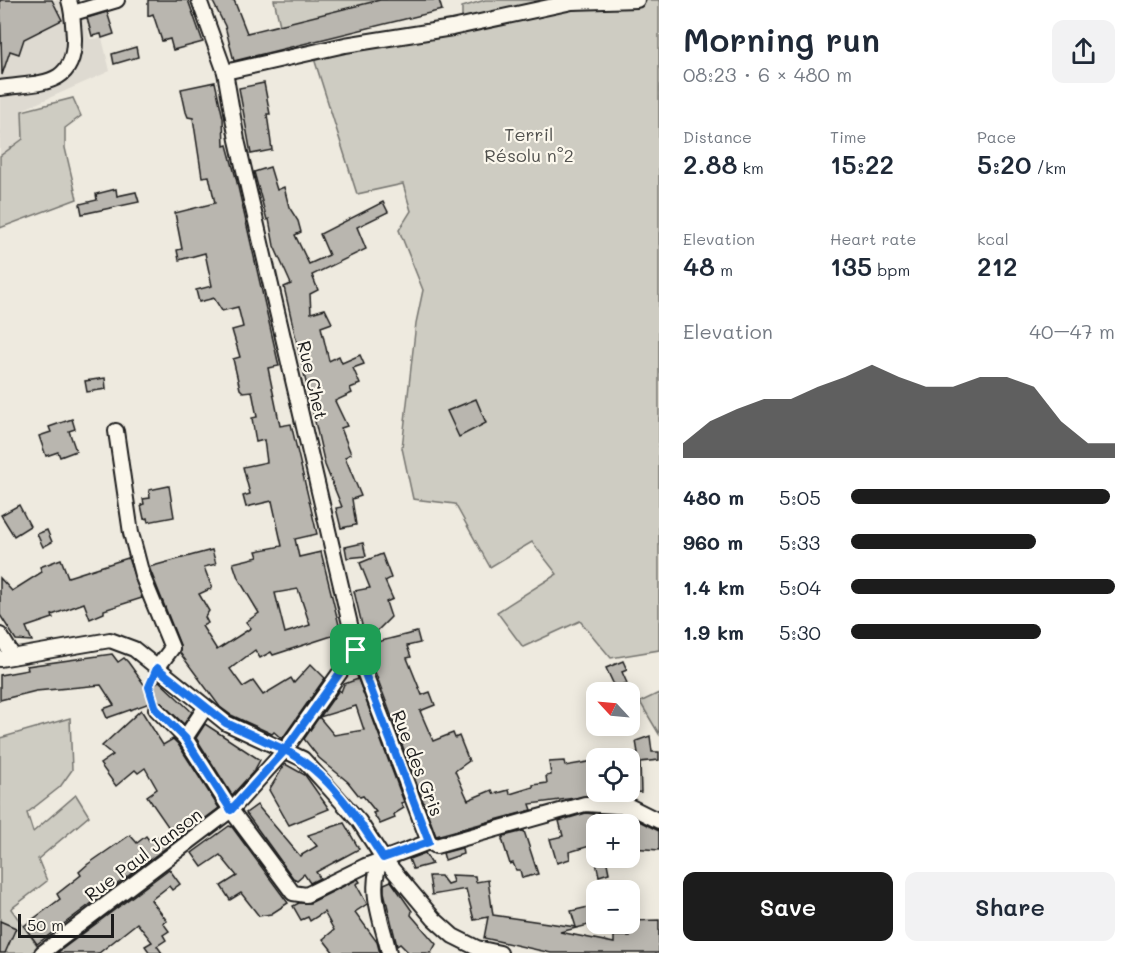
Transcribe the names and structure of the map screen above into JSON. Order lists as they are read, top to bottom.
{
  "streets": {
    "street": ["Rue Chet", "Rue des Gris", "Rue Paul Janson"]
  },
  "crossings": [
    ["Rue Chet", "Rue des Gris"],
    ["Rue des Gris", "Rue Paul Janson"]
  ],
  "parks": ["Terril Résolu n°2"],
  "scale_bar": "50 m",
  "north": "top left",
  "page": {
    "heading": ["Morning run", "08:23 · 6 × 480 m"],
    "stats": [
      ["Distance", "2.88 km"],
      ["Time", "15:22"],
      ["Pace", "5:20 /km"],
      ["Elevation", "48 m"],
      ["Heart rate", "135 bpm"],
      ["kcal", "212"]
    ],
    "chart": ["Elevation", "40–47 m"],
    "list": [
      {
        "name": "480 m",
        "note": "5:05"
      },
      {
        "name": "960 m",
        "note": "5:33"
      },
      {
        "name": "1.4 km",
        "note": "5:04"
      },
      {
        "name": "1.9 km",
        "note": "5:30"
      }
    ],
    "map_buttons": ["+", "−"],
    "buttons": ["Save", "Share"],
    "scale": "50 m"
  }
}
